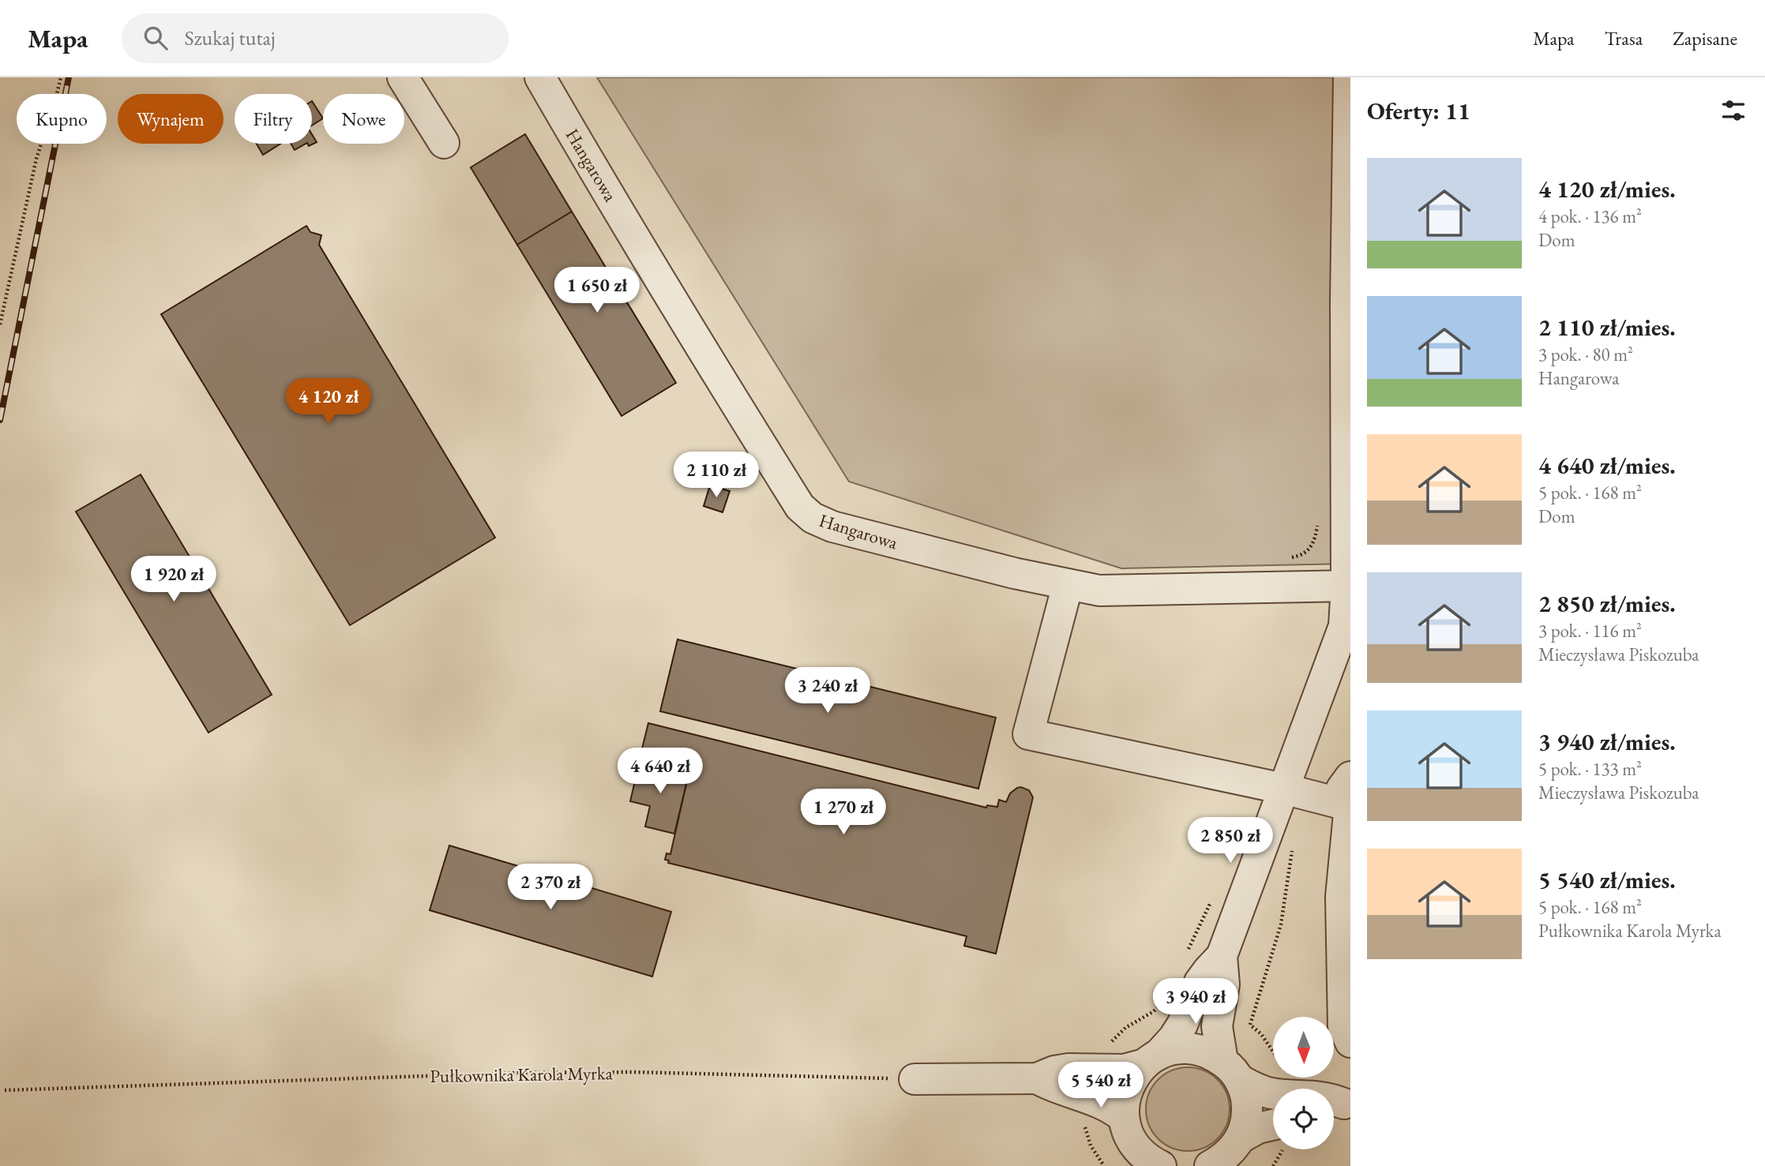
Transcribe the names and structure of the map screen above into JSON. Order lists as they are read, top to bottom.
{
  "streets": {
    "street": ["Hangarowa"],
    "path": ["Pułkownika Karola Myrka"]
  },
  "north": "bottom",
  "page": {
    "header": "Mapa",
    "search": "Szukaj tutaj",
    "nav": ["Mapa", "Trasa", "Zapisane"],
    "heading": "Oferty: 11",
    "chip": [
      "Kupno",
      "Wynajem",
      "Filtry",
      "Nowe"
    ],
    "list": [
      {
        "name": "4 120 zł/mies.",
        "note": "4 pok. · 136 m² · Dom"
      },
      {
        "name": "2 110 zł/mies.",
        "note": "3 pok. · 80 m² · Hangarowa"
      },
      {
        "name": "4 640 zł/mies.",
        "note": "5 pok. · 168 m² · Dom"
      },
      {
        "name": "2 850 zł/mies.",
        "note": "3 pok. · 116 m² · Mieczysława Piskozuba"
      },
      {
        "name": "3 940 zł/mies.",
        "note": "5 pok. · 133 m² · Mieczysława Piskozuba"
      },
      {
        "name": "5 540 zł/mies.",
        "note": "5 pok. · 168 m² · Pułkownika Karola Myrka"
      }
    ],
    "price": [
      "1 650 zł",
      "4 120 zł",
      "2 110 zł",
      "1 920 zł",
      "3 240 zł",
      "4 640 zł",
      "1 270 zł",
      "2 850 zł",
      "2 370 zł",
      "3 940 zł",
      "5 540 zł"
    ]
  }
}
